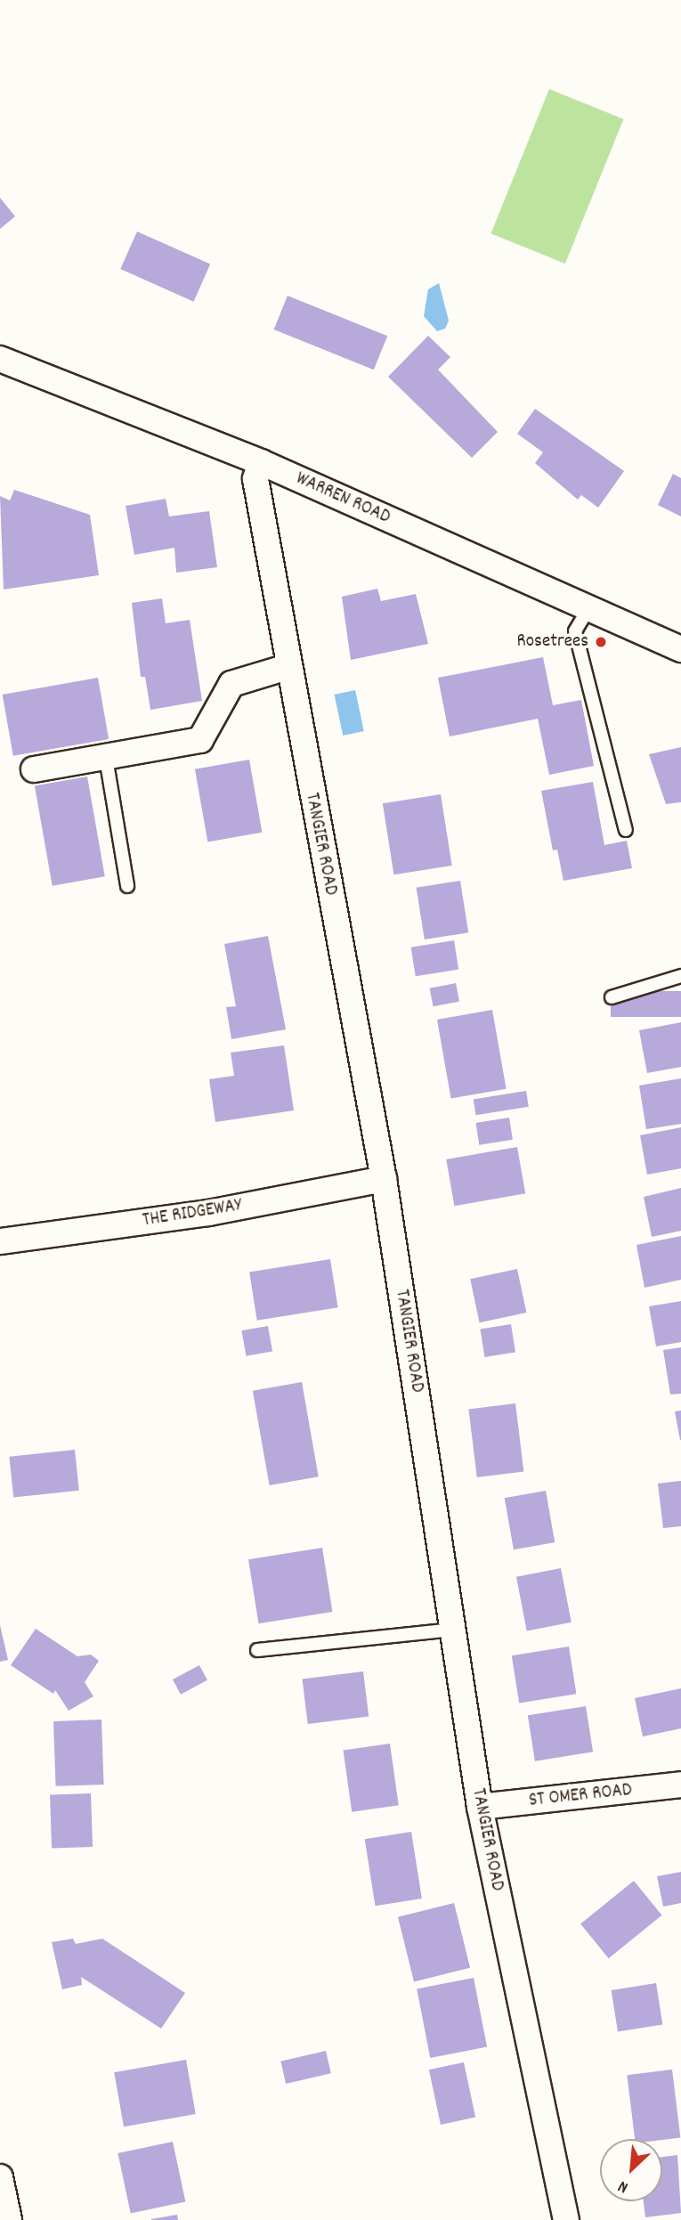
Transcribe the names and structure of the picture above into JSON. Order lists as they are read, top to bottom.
{
  "streets": {
    "street": [
      "WARREN ROAD",
      "TANGIER ROAD",
      "THE RIDGEWAY",
      "ST OMER ROAD"
    ]
  },
  "crossings": [
    ["WARREN ROAD", "TANGIER ROAD"],
    ["TANGIER ROAD", "THE RIDGEWAY"],
    ["TANGIER ROAD", "ST OMER ROAD"]
  ],
  "places": ["Rosetrees"],
  "north": "bottom left"
}
